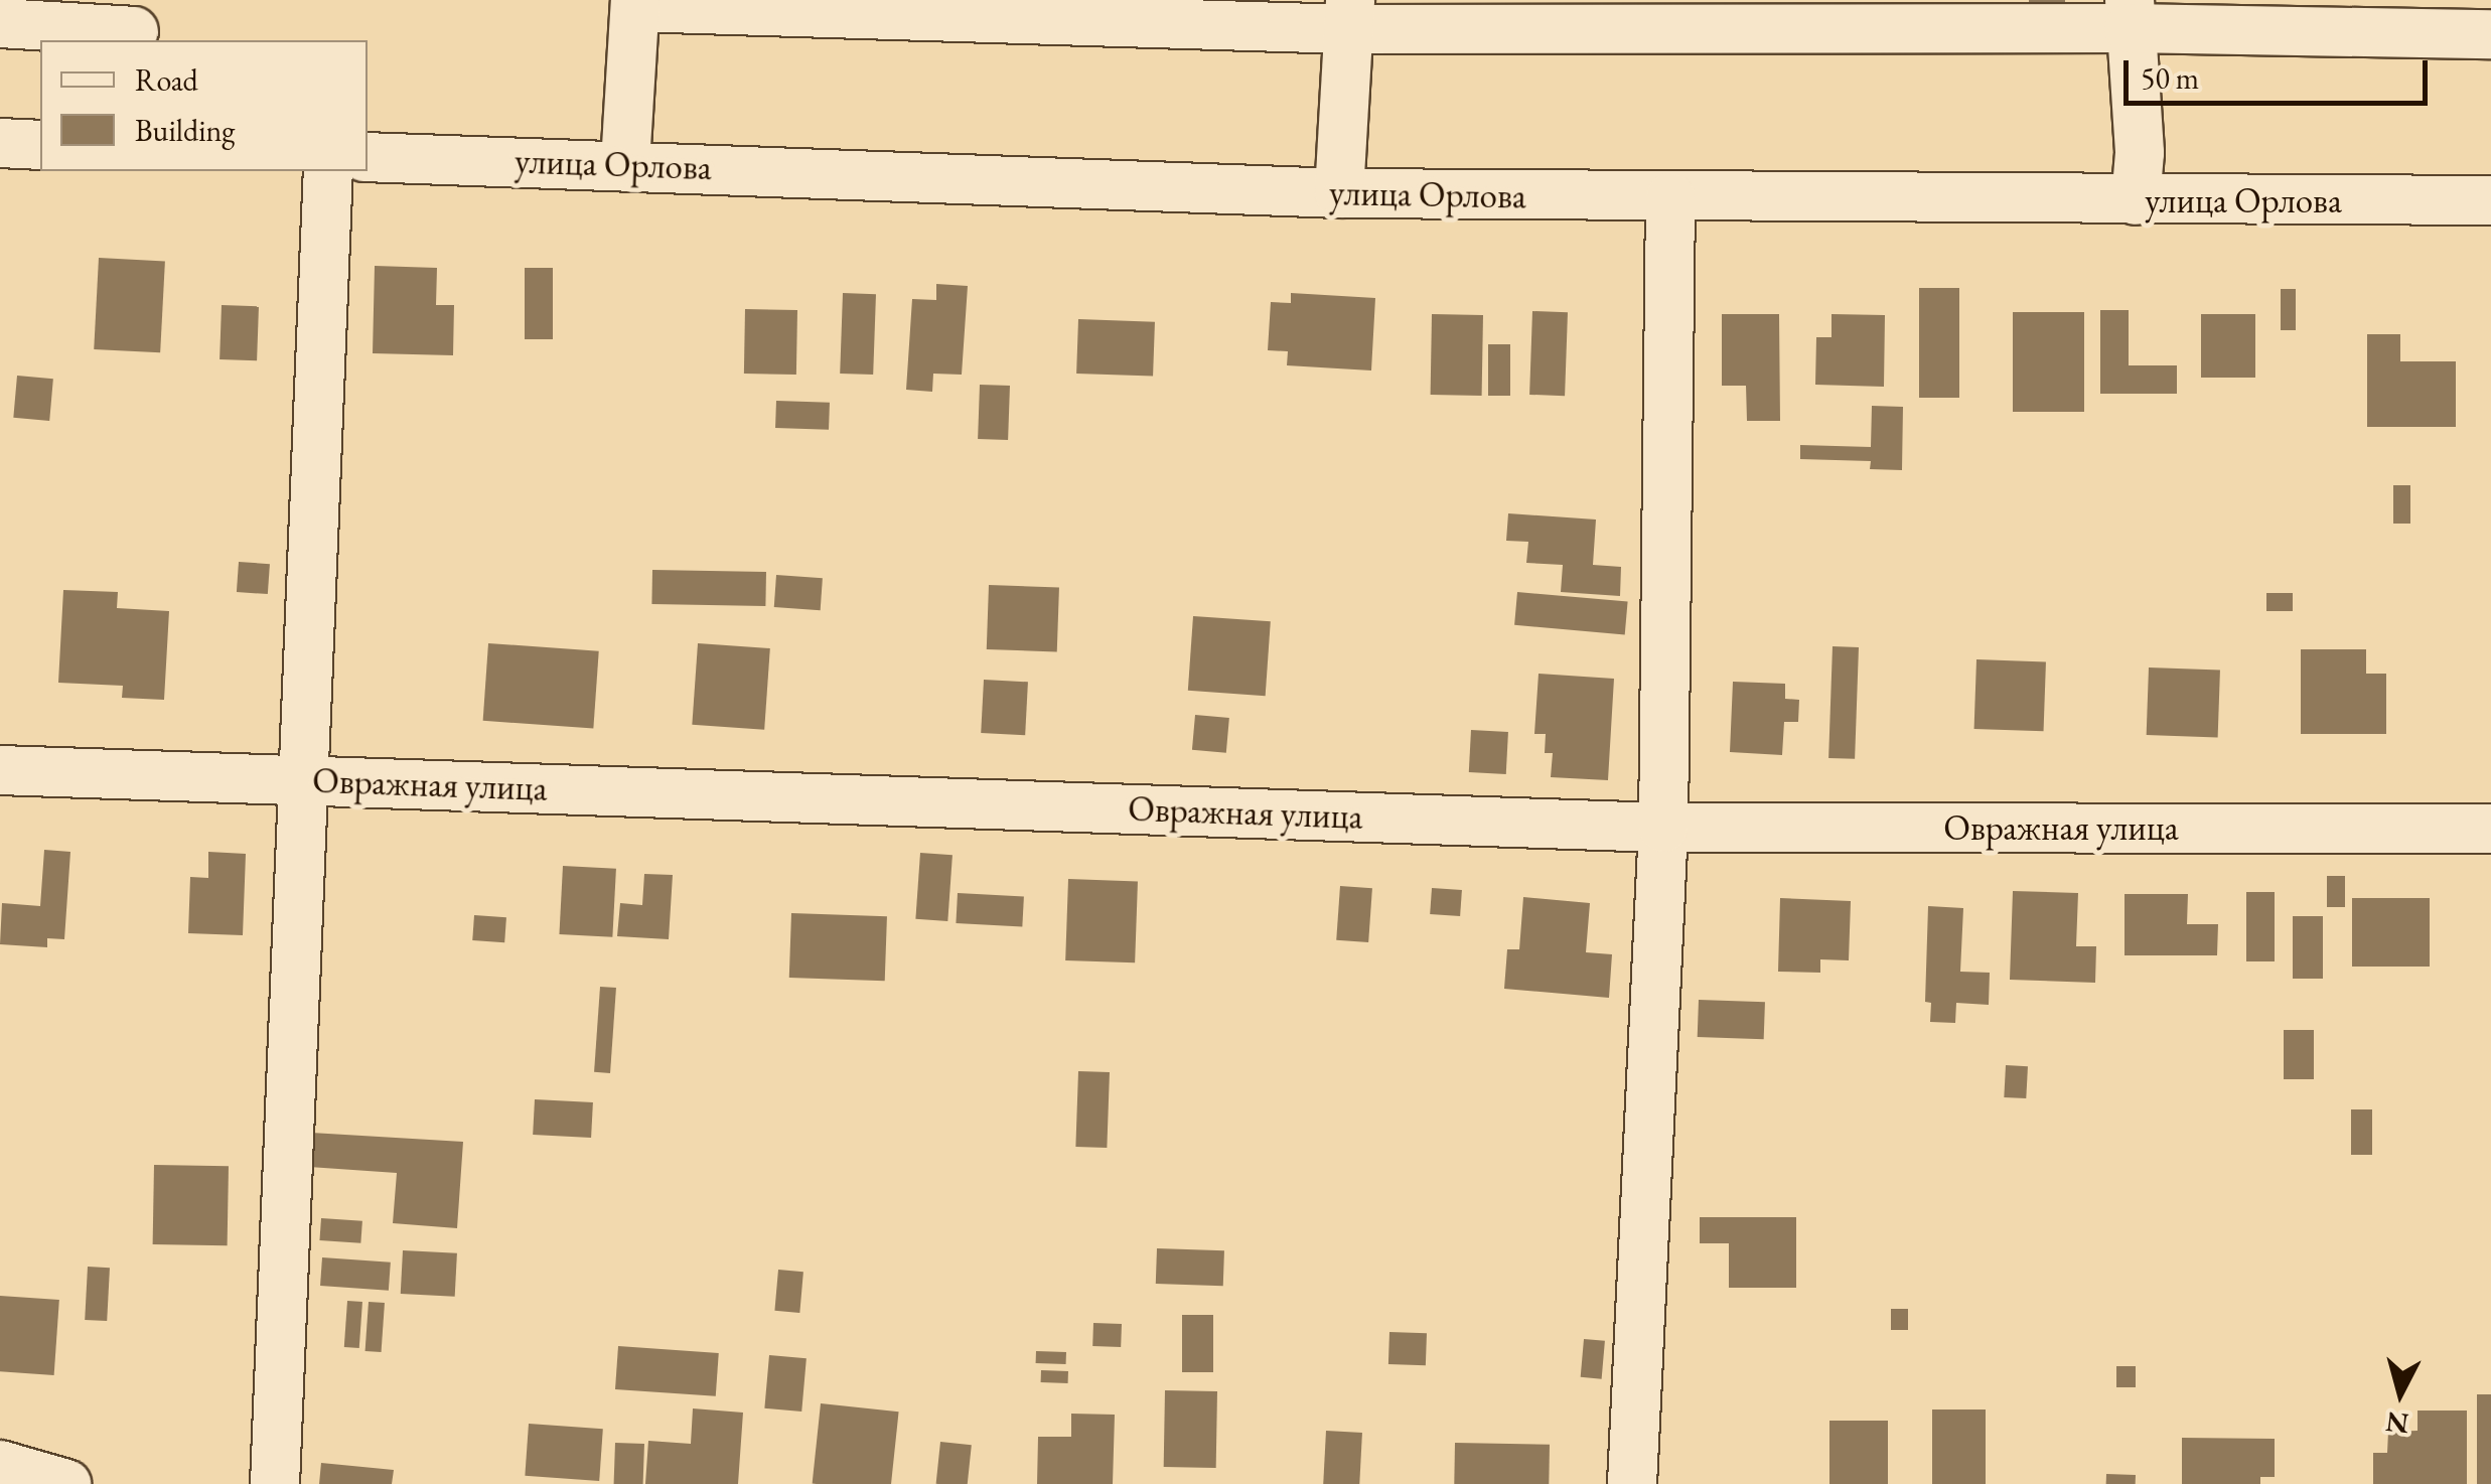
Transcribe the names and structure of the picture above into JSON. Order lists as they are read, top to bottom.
{
  "streets": {
    "street": ["улица Орлова", "Овражная улица"]
  },
  "legend": ["Road", "Building"],
  "scale_bar": "50 m",
  "north": "bottom"
}
